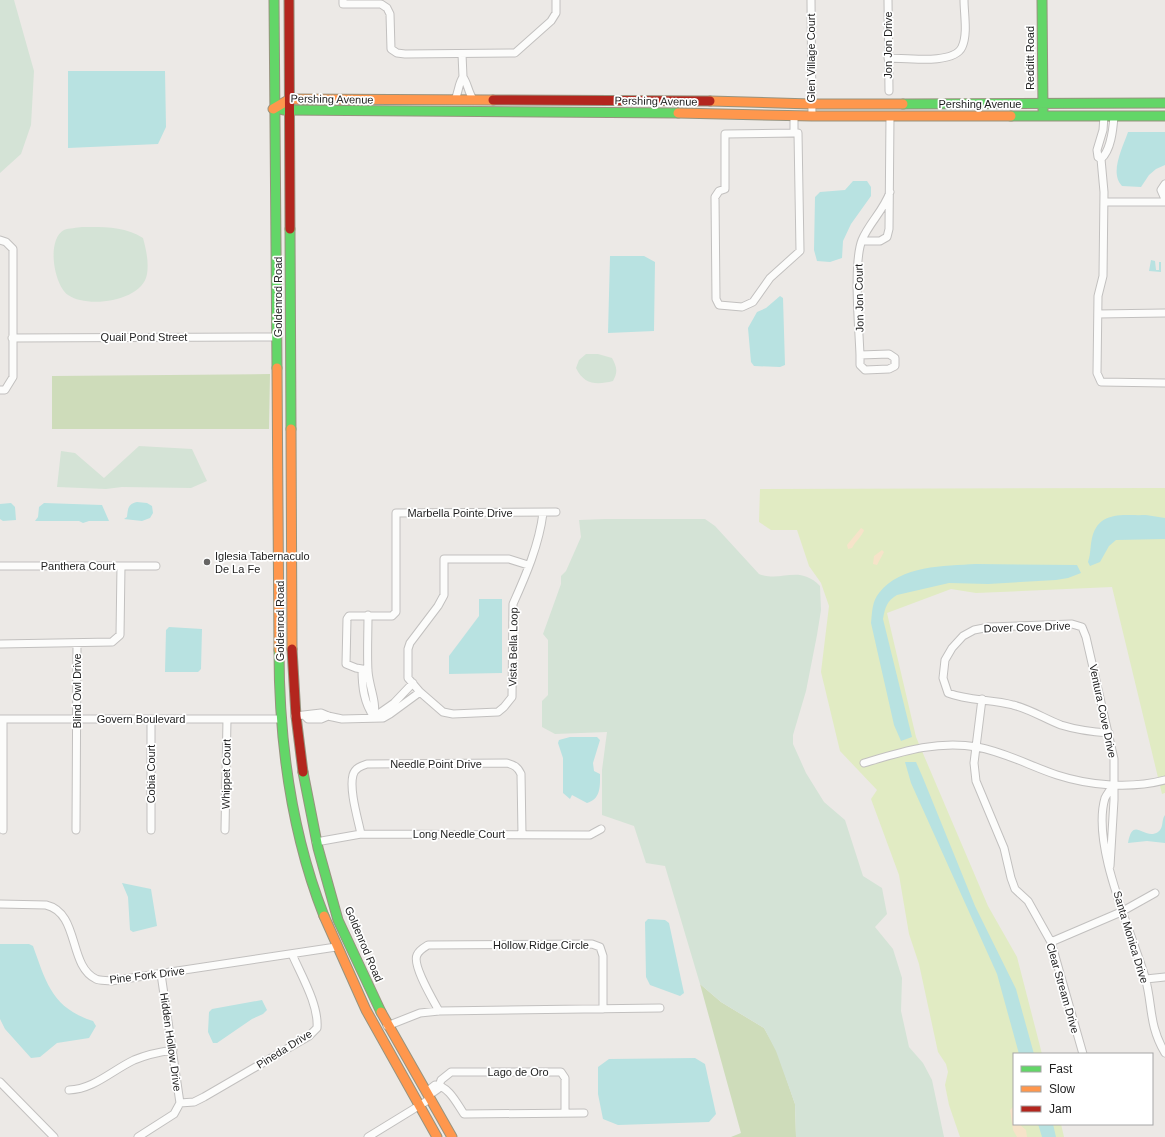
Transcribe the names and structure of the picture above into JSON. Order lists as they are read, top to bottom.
{
  "streets": {
    "main road": ["Redditt Road", "Pershing Avenue", "Goldenrod Road"],
    "street": [
      "Jon Jon Drive",
      "Glen Village Court",
      "Jon Jon Court",
      "Quail Pond Street",
      "Marbella Pointe Drive",
      "Panthera Court",
      "Dover Cove Drive",
      "Vista Bella Loop",
      "Blind Owl Drive",
      "Ventura Cove Drive",
      "Govern Boulevard",
      "Needle Point Drive",
      "Cobia Court",
      "Whippet Court",
      "Long Needle Court",
      "Santa Monica Drive",
      "Hollow Ridge Circle",
      "Pine Fork Drive",
      "Clear Stream Drive",
      "Hidden Hollow Drive",
      "Pineda Drive",
      "Lago de Oro"
    ]
  },
  "crossings": [
    ["Glen Village Court", "Pershing Avenue"],
    ["Redditt Road", "Pershing Avenue"],
    ["Pershing Avenue", "Goldenrod Road"],
    ["Pershing Avenue", "Jon Jon Court"],
    ["Goldenrod Road", "Quail Pond Street"],
    ["Goldenrod Road", "Govern Boulevard"],
    ["Goldenrod Road", "Long Needle Court"],
    ["Goldenrod Road", "Pine Fork Drive"],
    ["Goldenrod Road", "Lago de Oro"],
    ["Marbella Pointe Drive", "Vista Bella Loop"],
    ["Panthera Court", "Blind Owl Drive"],
    ["Dover Cove Drive", "Ventura Cove Drive"],
    ["Dover Cove Drive", "Clear Stream Drive"],
    ["Blind Owl Drive", "Govern Boulevard"],
    ["Ventura Cove Drive", "Santa Monica Drive"],
    ["Govern Boulevard", "Cobia Court"],
    ["Govern Boulevard", "Whippet Court"],
    ["Needle Point Drive", "Long Needle Court"],
    ["Pine Fork Drive", "Hidden Hollow Drive"],
    ["Pine Fork Drive", "Pineda Drive"],
    ["Hidden Hollow Drive", "Pineda Drive"]
  ],
  "places": ["Iglesia Tabernaculo De La Fe"],
  "legend": ["Fast", "Slow", "Jam"]
}
